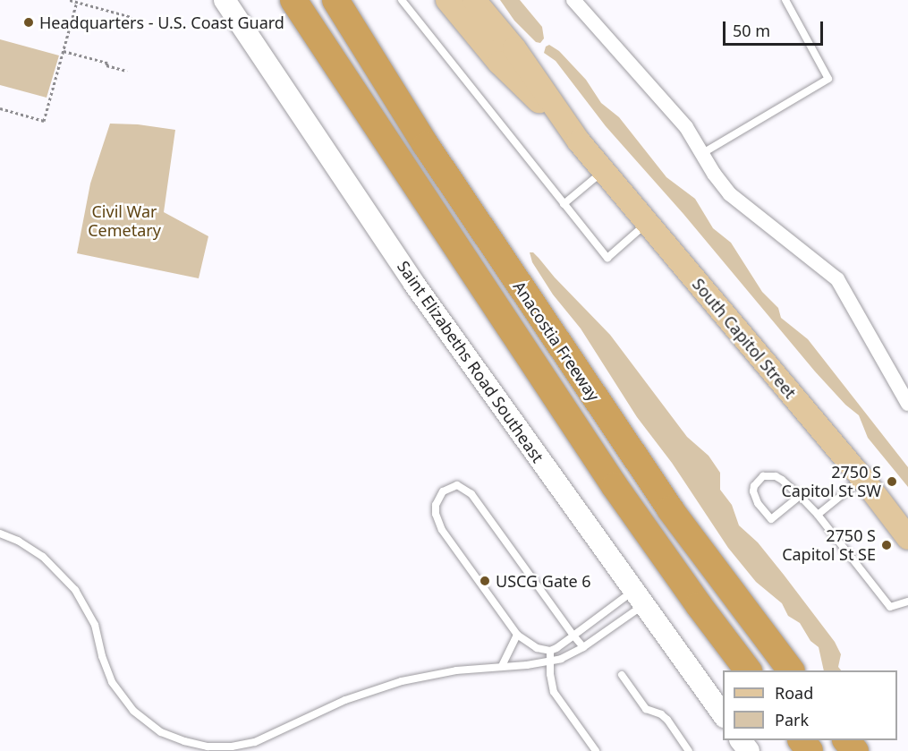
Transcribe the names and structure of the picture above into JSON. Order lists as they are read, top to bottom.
{
  "streets": {
    "highway": ["Anacostia Freeway"],
    "main road": ["South Capitol Street", "Saint Elizabeths Road Southeast"]
  },
  "parks": ["Civil War Cemetary"],
  "places": [
    "Headquarters - U.S. Coast Guard",
    "2750 S Capitol St SW",
    "2750 S Capitol St SE",
    "USCG Gate 6"
  ],
  "legend": ["Road", "Park"],
  "scale_bar": "50 m"
}
